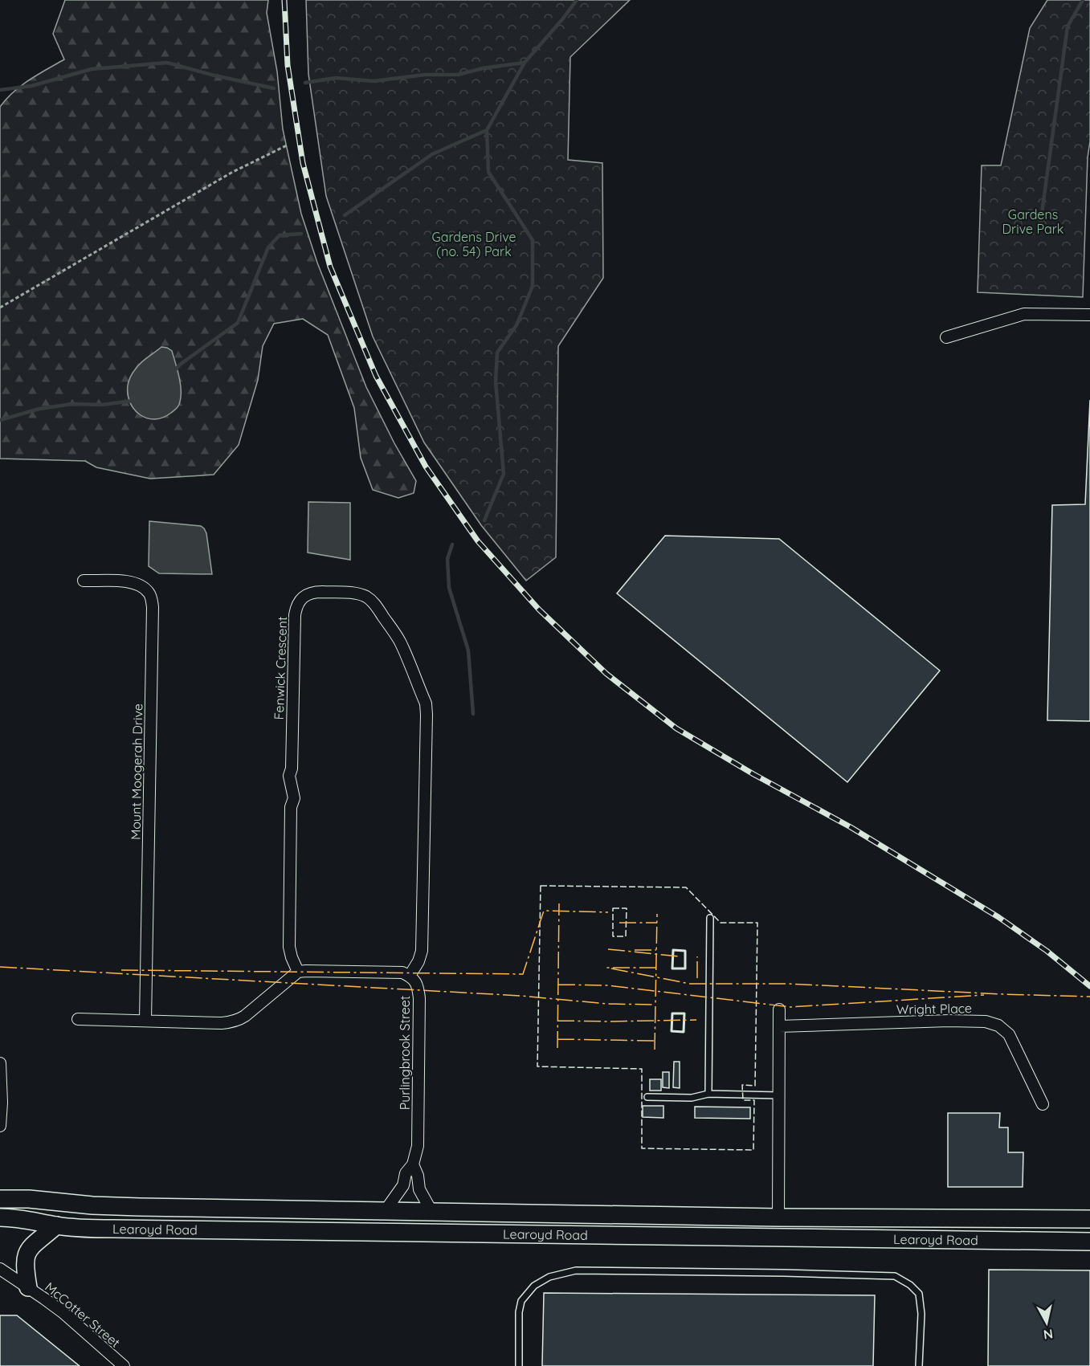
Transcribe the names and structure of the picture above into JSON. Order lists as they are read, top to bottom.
{
  "streets": {
    "main road": ["Learoyd Road"],
    "street": [
      "Fenwick Crescent",
      "Mount Moogerah Drive",
      "Wright Place",
      "Purlingbrook Street",
      "McCotter Street"
    ]
  },
  "crossings": [
    ["Fenwick Crescent", "Purlingbrook Street"],
    ["Purlingbrook Street", "Learoyd Road"]
  ],
  "parks": ["Gardens Drive Park", "Gardens Drive (no. 54) Park"],
  "north": "bottom"
}
